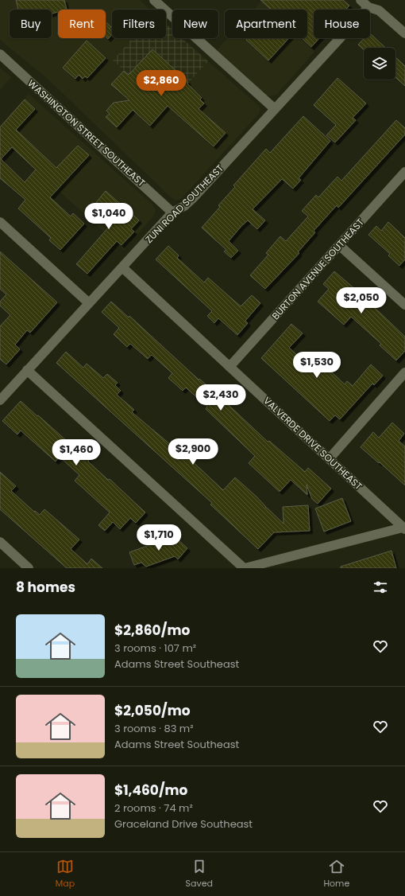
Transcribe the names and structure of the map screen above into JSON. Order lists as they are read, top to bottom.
{
  "streets": {
    "street": [
      "WASHINGTON STREET SOUTHEAST",
      "ZUNI ROAD SOUTHEAST",
      "BURTON AVENUE SOUTHEAST",
      "VALVERDE DRIVE SOUTHEAST"
    ]
  },
  "crossings": [
    ["WASHINGTON STREET SOUTHEAST", "ZUNI ROAD SOUTHEAST"],
    ["ZUNI ROAD SOUTHEAST", "VALVERDE DRIVE SOUTHEAST"],
    ["BURTON AVENUE SOUTHEAST", "VALVERDE DRIVE SOUTHEAST"]
  ],
  "page": {
    "chip": [
      "Buy",
      "Rent",
      "Filters",
      "New",
      "Apartment",
      "House"
    ],
    "price": [
      "$2,860",
      "$1,040",
      "$2,050",
      "$1,530",
      "$2,430",
      "$2,900",
      "$1,460",
      "$1,710"
    ],
    "heading": "8 homes",
    "list": [
      {
        "name": "$2,860/mo",
        "note": "3 rooms · 107 m² · Adams Street Southeast"
      },
      {
        "name": "$2,050/mo",
        "note": "3 rooms · 83 m² · Adams Street Southeast"
      },
      {
        "name": "$1,460/mo",
        "note": "2 rooms · 74 m² · Graceland Drive Southeast"
      }
    ],
    "tabs": ["Map", "Saved", "Home"]
  }
}
